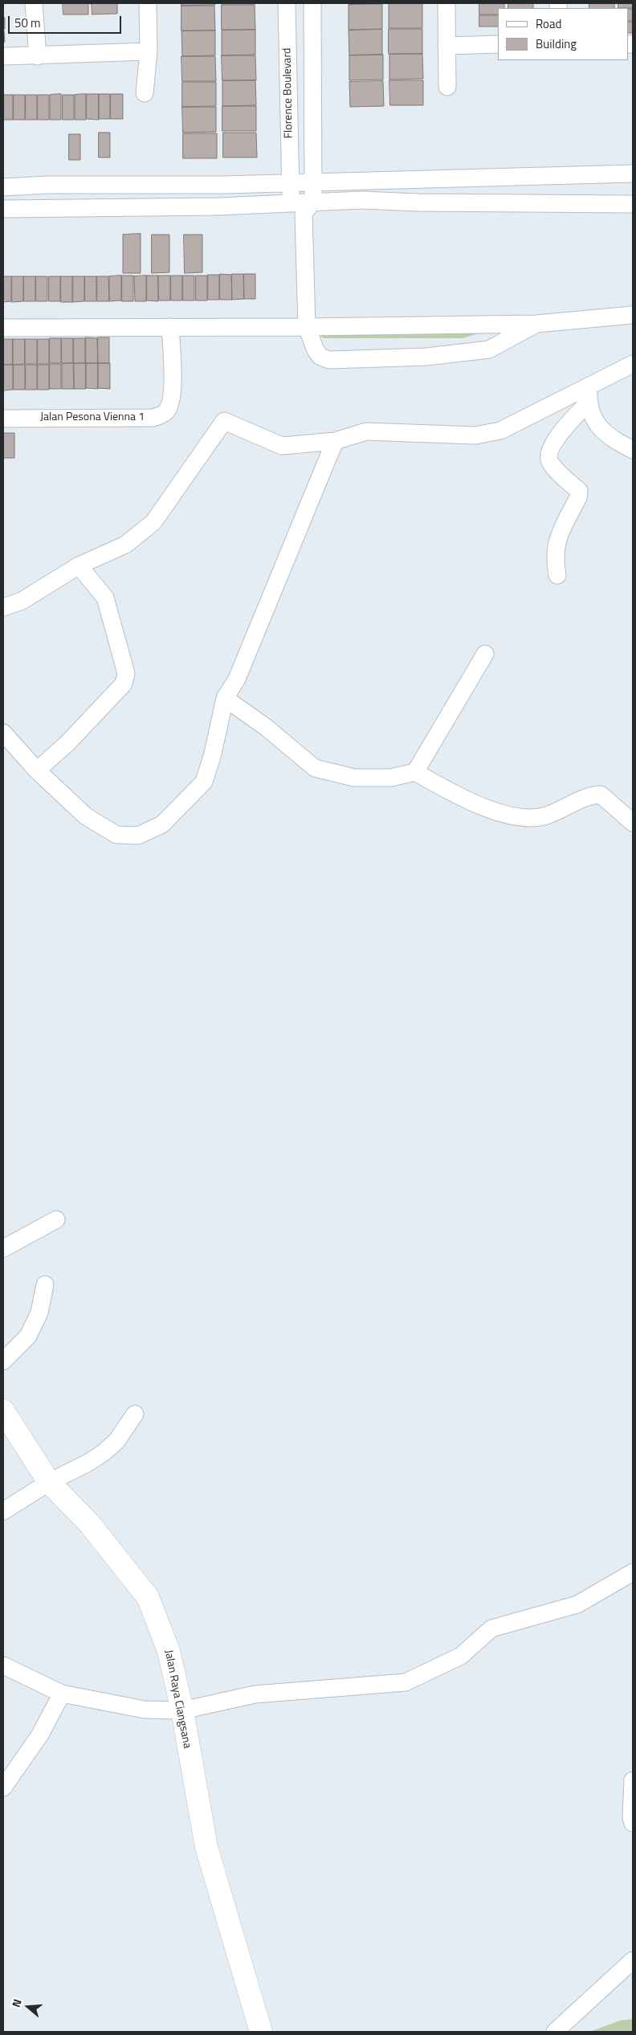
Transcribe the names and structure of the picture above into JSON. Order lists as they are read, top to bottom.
{
  "streets": {
    "main road": ["Jalan Raya Ciangsana"],
    "street": ["Florence Boulevard", "Jalan Pesona Vienna 1"]
  },
  "legend": ["Road", "Building"],
  "scale_bar": "50 m",
  "north": "left"
}
